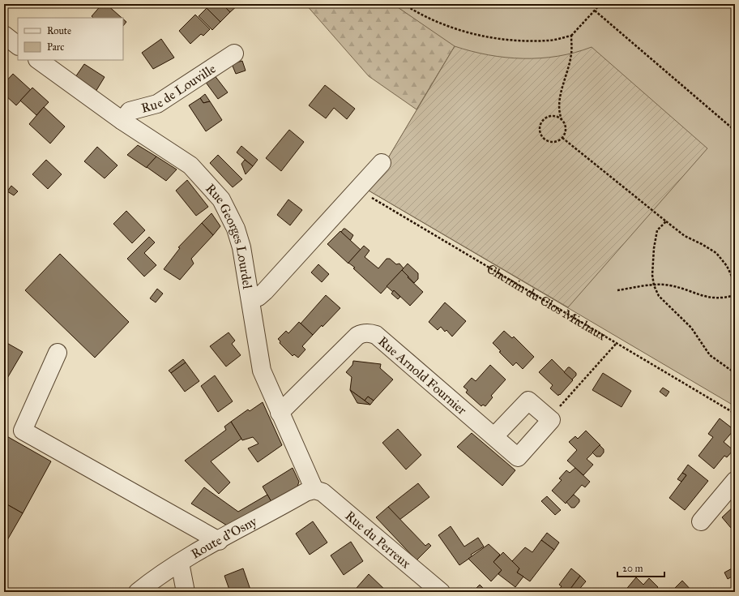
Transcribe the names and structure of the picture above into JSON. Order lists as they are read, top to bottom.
{
  "streets": {
    "street": [
      "Rue de Louville",
      "Rue Georges Lourdel",
      "Rue Arnold Fournier",
      "Route d'Osny",
      "Rue du Perreux"
    ],
    "path": ["Chemin du Clos Michaux"]
  },
  "crossings": [
    ["Rue de Louville", "Rue Georges Lourdel"],
    ["Rue Georges Lourdel", "Rue Arnold Fournier"],
    ["Rue Georges Lourdel", "Route d'Osny"],
    ["Rue Georges Lourdel", "Rue du Perreux"],
    ["Route d'Osny", "Rue du Perreux"]
  ],
  "legend": ["Route", "Parc"],
  "scale_bar": "20 m"
}
